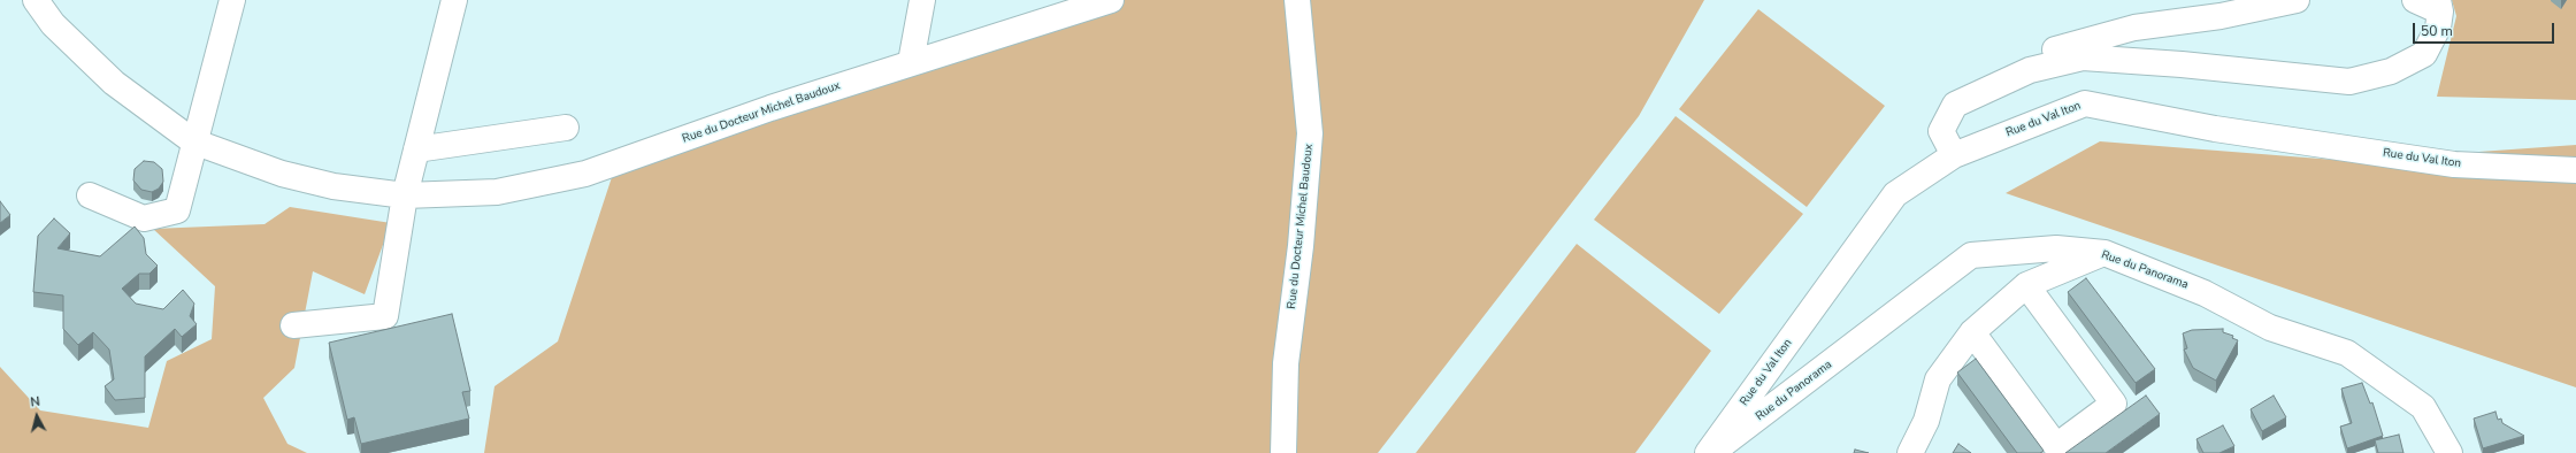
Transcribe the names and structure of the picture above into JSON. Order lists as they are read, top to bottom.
{
  "streets": {
    "street": ["Rue du Docteur Michel Baudoux", "Rue du Val Iton", "Rue du Panorama"]
  },
  "scale_bar": "50 m",
  "north": "top"
}
